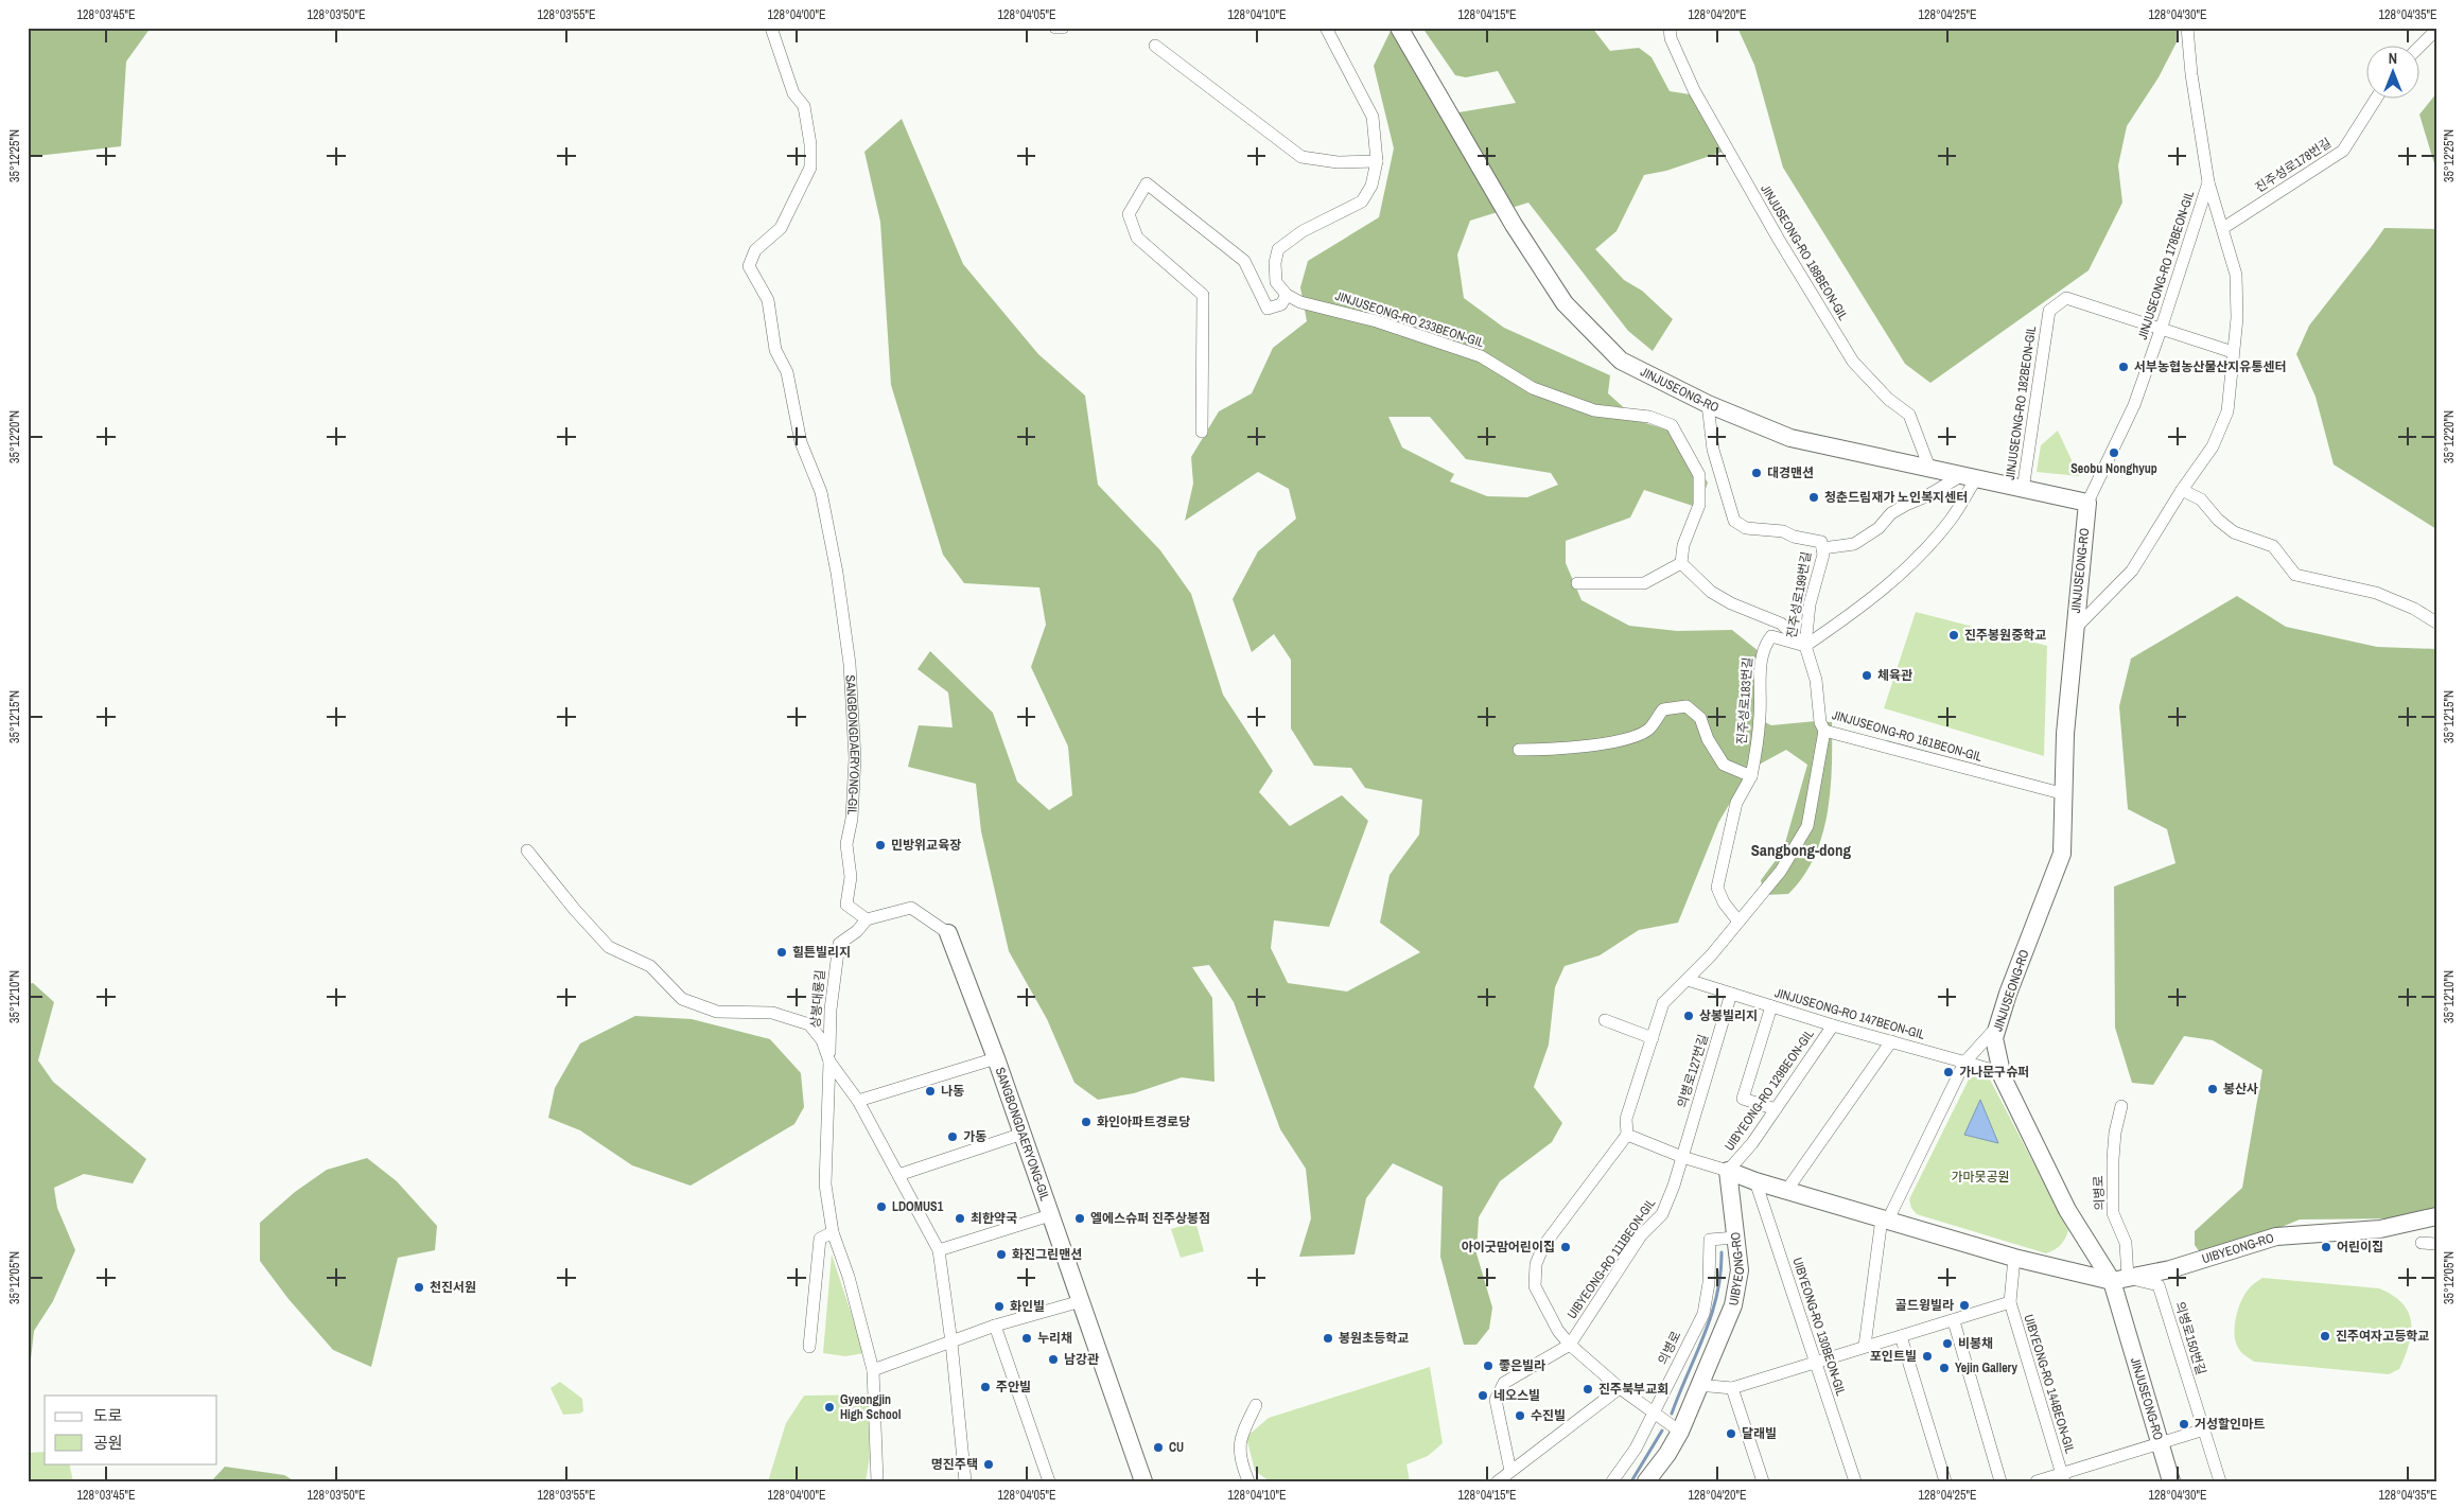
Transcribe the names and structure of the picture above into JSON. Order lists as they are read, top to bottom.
{
  "streets": {
    "main road": ["JINJUSEONG-RO", "SANGBONGDAERYONG-GIL", "UIBYEONG-RO"],
    "street": [
      "진주성로178번길",
      "JINJUSEONG-RO 188BEON-GIL",
      "JINJUSEONG-RO 178BEON-GIL",
      "JINJUSEONG-RO 233BEON-GIL",
      "JINJUSEONG-RO 182BEON-GIL",
      "진주성로199번길",
      "진주성로183번길",
      "JINJUSEONG-RO 161BEON-GIL",
      "상봉대룡길",
      "JINJUSEONG-RO 147BEON-GIL",
      "의병로127번길",
      "UIBYEONG-RO 129BEON-GIL",
      "의병로",
      "UIBYEONG-RO 111BEON-GIL",
      "UIBYEONG-RO 130BEON-GIL",
      "의병로150번길",
      "UIBYEONG-RO 144BEON-GIL"
    ]
  },
  "crossings": [
    ["진주성로178번길", "JINJUSEONG-RO 178BEON-GIL"],
    ["JINJUSEONG-RO 188BEON-GIL", "JINJUSEONG-RO"],
    ["JINJUSEONG-RO 178BEON-GIL", "JINJUSEONG-RO"],
    ["JINJUSEONG-RO 178BEON-GIL", "JINJUSEONG-RO 182BEON-GIL"],
    ["JINJUSEONG-RO", "JINJUSEONG-RO 182BEON-GIL"],
    ["JINJUSEONG-RO", "진주성로199번길"],
    ["JINJUSEONG-RO", "JINJUSEONG-RO 161BEON-GIL"],
    ["JINJUSEONG-RO", "JINJUSEONG-RO 147BEON-GIL"],
    ["JINJUSEONG-RO", "의병로"],
    ["JINJUSEONG-RO", "UIBYEONG-RO"],
    ["JINJUSEONG-RO", "의병로150번길"],
    ["진주성로199번길", "진주성로183번길"],
    ["진주성로199번길", "JINJUSEONG-RO 161BEON-GIL"],
    ["진주성로183번길", "JINJUSEONG-RO 161BEON-GIL"],
    ["SANGBONGDAERYONG-GIL", "상봉대룡길"],
    ["JINJUSEONG-RO 147BEON-GIL", "의병로127번길"],
    ["JINJUSEONG-RO 147BEON-GIL", "UIBYEONG-RO 129BEON-GIL"],
    ["의병로127번길", "UIBYEONG-RO 111BEON-GIL"],
    ["UIBYEONG-RO 129BEON-GIL", "UIBYEONG-RO"],
    ["의병로", "UIBYEONG-RO"],
    ["의병로", "UIBYEONG-RO 111BEON-GIL"],
    ["의병로", "의병로150번길"],
    ["UIBYEONG-RO", "UIBYEONG-RO 111BEON-GIL"],
    ["UIBYEONG-RO", "UIBYEONG-RO 130BEON-GIL"],
    ["UIBYEONG-RO", "의병로150번길"],
    ["UIBYEONG-RO", "UIBYEONG-RO 144BEON-GIL"],
    ["UIBYEONG-RO 130BEON-GIL", "UIBYEONG-RO 144BEON-GIL"]
  ],
  "districts": ["Sangbong-dong"],
  "parks": ["가마못공원"],
  "places": [
    "서부농협농산물산지유통센터",
    "Seobu Nonghyup",
    "대경맨션",
    "청춘드림재가 노인복지센터",
    "진주봉원중학교",
    "체육관",
    "민방위교육장",
    "힐튼빌리지",
    "상봉빌리지",
    "가나문구슈퍼",
    "봉산사",
    "나동",
    "화인아파트경로당",
    "가동",
    "LDOMUS1",
    "최한약국",
    "엘에스슈퍼 진주상봉점",
    "아이굿맘어린이집",
    "어린이집",
    "화진그린맨션",
    "천진서원",
    "골드윙빌라",
    "화인빌",
    "진주여자고등학교",
    "누리채",
    "봉원초등학교",
    "비봉채",
    "포인트빌",
    "남강관",
    "좋은빌라",
    "Yejin Gallery",
    "주안빌",
    "진주북부교회",
    "네오스빌",
    "Gyeongjin High School",
    "수진빌",
    "거성할인마트",
    "달래빌",
    "CU",
    "명진주택"
  ],
  "legend": ["도로", "공원"],
  "north": "top",
  "coordinates": [
    "128°03'45\"E",
    "128°03'50\"E",
    "128°03'55\"E",
    "128°04'00\"E",
    "128°04'05\"E",
    "128°04'10\"E",
    "128°04'15\"E",
    "128°04'20\"E",
    "128°04'25\"E",
    "128°04'30\"E",
    "128°04'35\"E",
    "35°12'25\"N",
    "35°12'20\"N",
    "35°12'15\"N",
    "35°12'10\"N",
    "35°12'05\"N"
  ]
}
